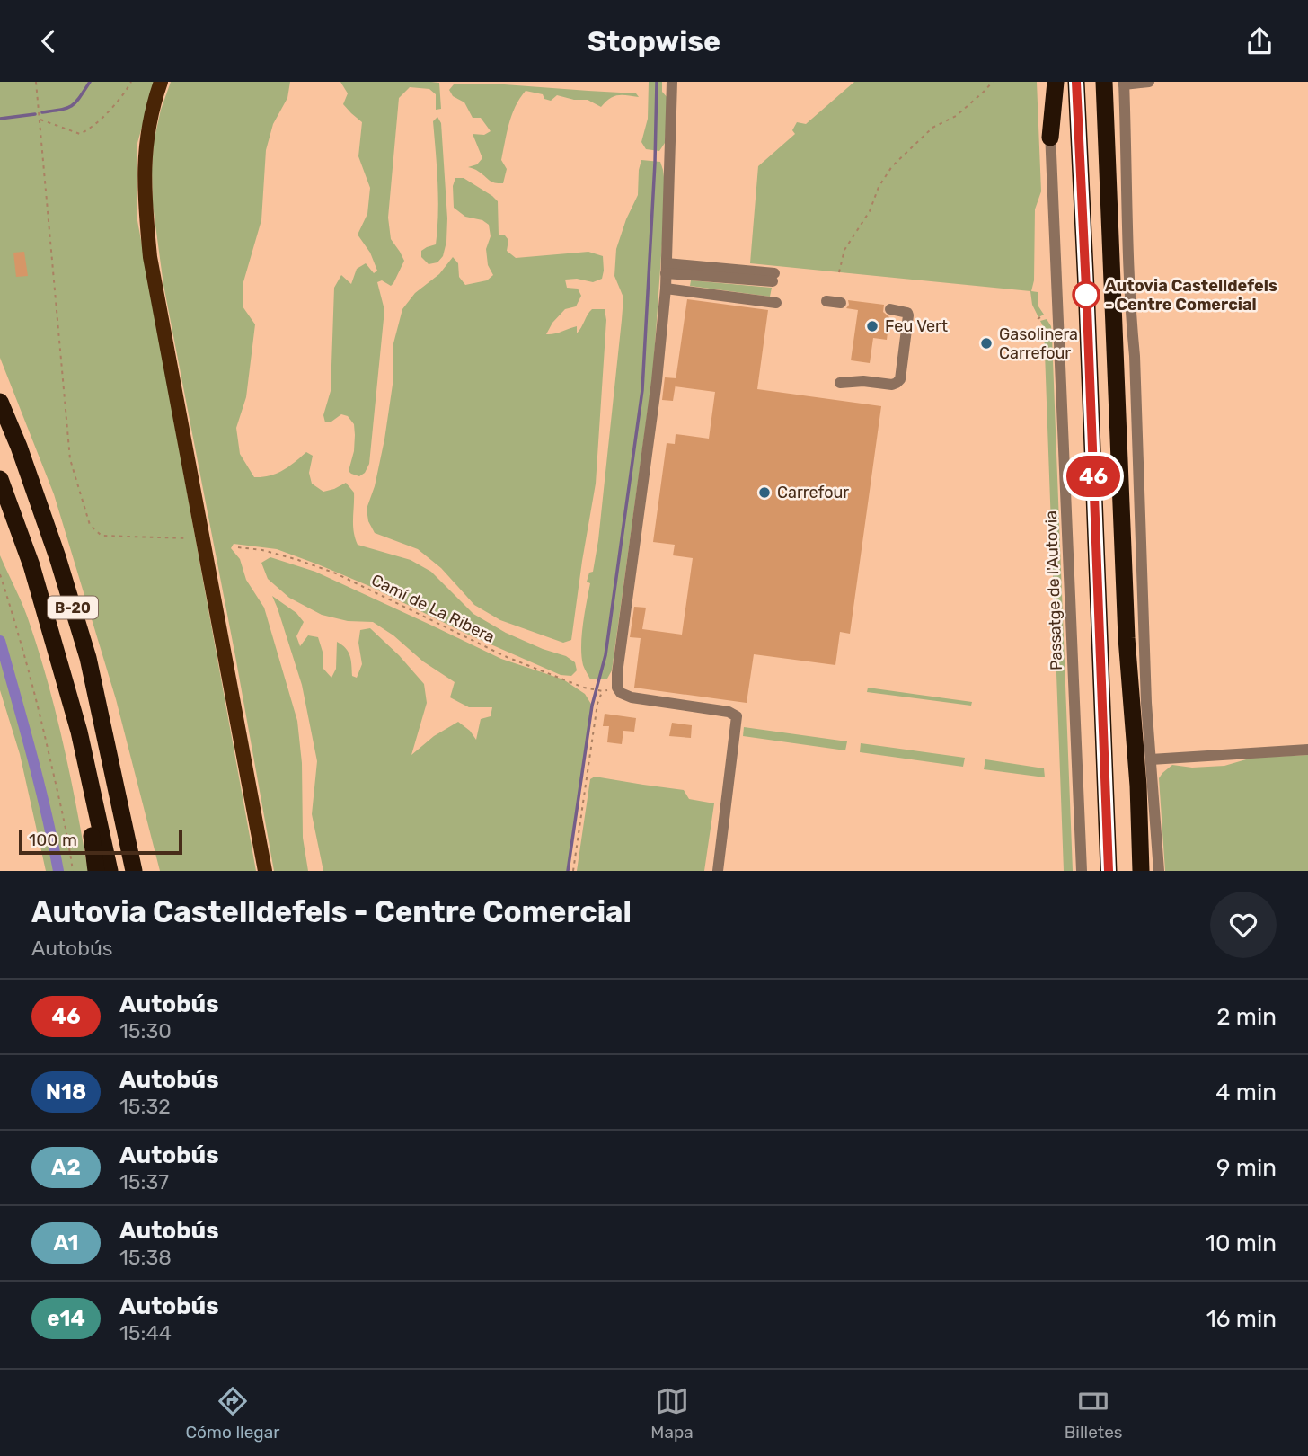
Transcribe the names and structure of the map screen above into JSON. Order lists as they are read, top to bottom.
{
  "streets": {
    "highway": ["B-20"],
    "street": ["Passatge de l'Autovia"],
    "path": ["Camí de La Ribera"]
  },
  "places": [
    "Autovia Castelldefels - Centre Comercial",
    "Feu Vert",
    "Gasolinera Carrefour",
    "Carrefour"
  ],
  "lines": ["bus line 46"],
  "scale_bar": "100 m",
  "page": {
    "header": "Stopwise",
    "on_map": "46",
    "scale": "100 m",
    "heading": ["Autovia Castelldefels - Centre Comercial", "Autobús"],
    "list": [
      {
        "mark": "46",
        "name": "Autobús",
        "note": "15:30",
        "value": "2 min"
      },
      {
        "mark": "N18",
        "name": "Autobús",
        "note": "15:32",
        "value": "4 min"
      },
      {
        "mark": "A2",
        "name": "Autobús",
        "note": "15:37",
        "value": "9 min"
      },
      {
        "mark": "A1",
        "name": "Autobús",
        "note": "15:38",
        "value": "10 min"
      },
      {
        "mark": "e14",
        "name": "Autobús",
        "note": "15:44",
        "value": "16 min"
      }
    ],
    "tabs": ["Cómo llegar", "Mapa", "Billetes"]
  }
}
